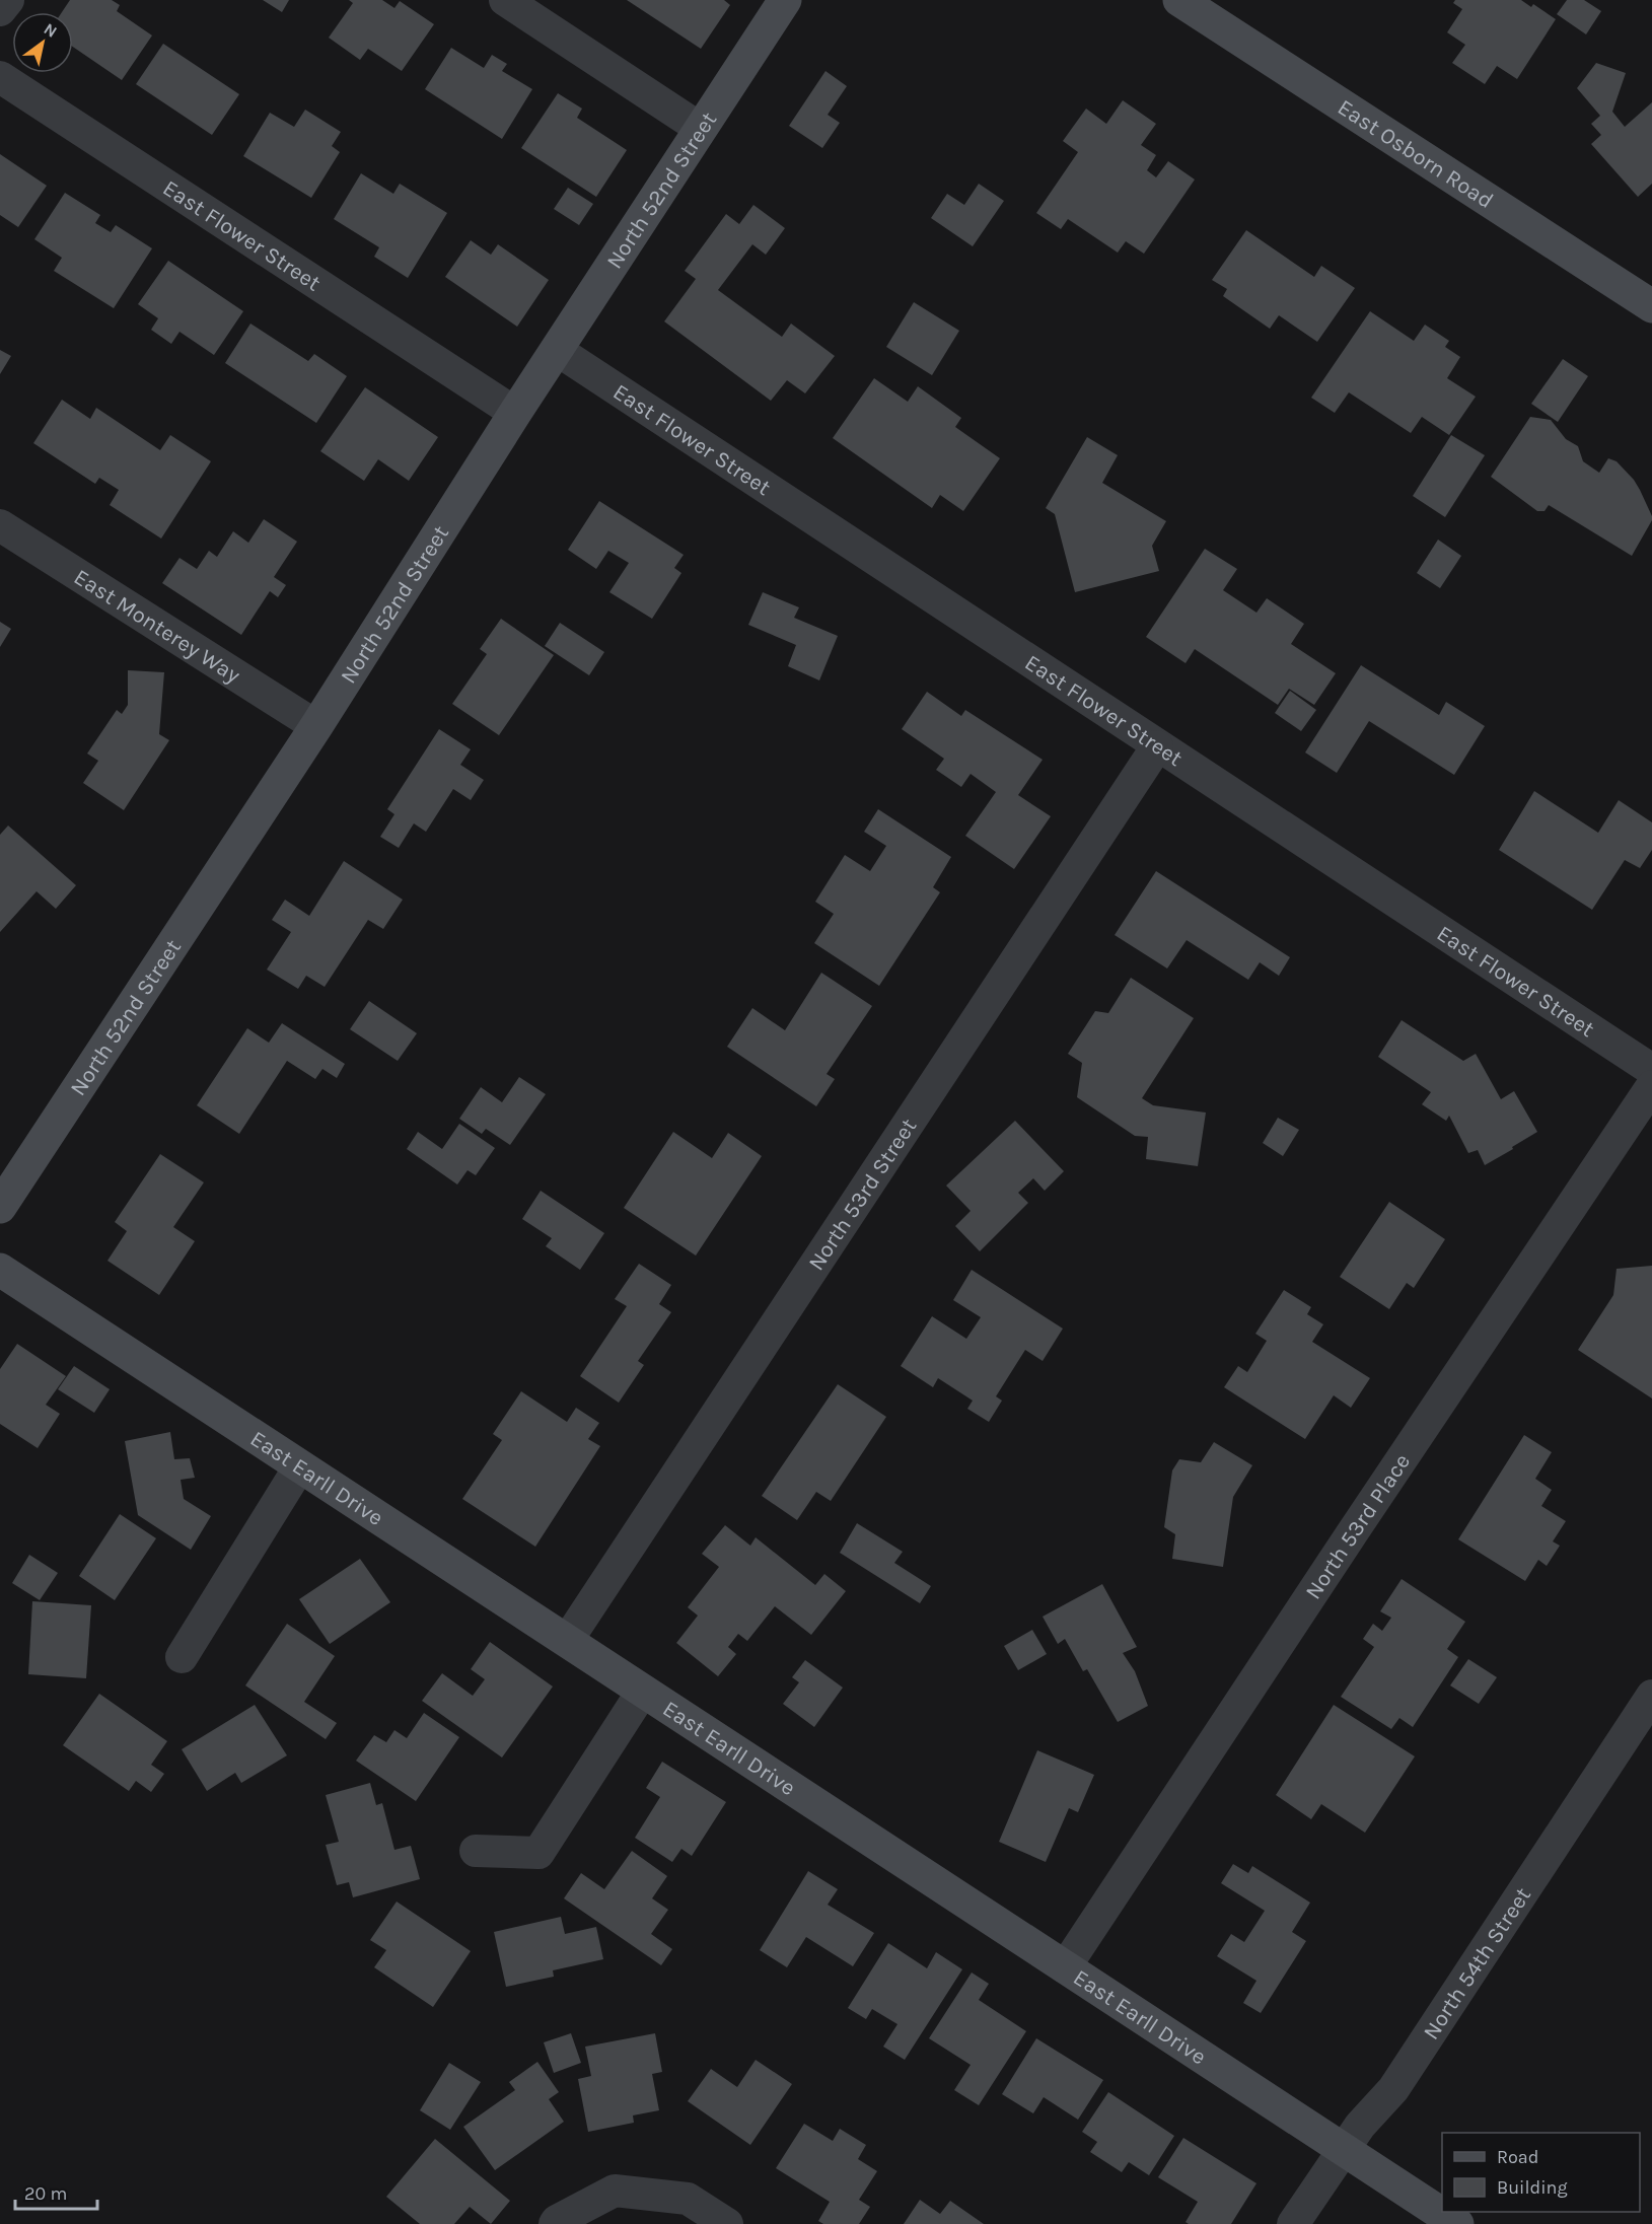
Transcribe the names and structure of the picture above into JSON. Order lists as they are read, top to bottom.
{
  "streets": {
    "street": [
      "East Osborn Road",
      "North 52nd Street",
      "East Flower Street",
      "East Monterey Way",
      "North 53rd Street",
      "East Earll Drive",
      "North 53rd Place",
      "North 54th Street"
    ]
  },
  "crossings": [
    ["North 52nd Street", "East Flower Street"],
    ["North 52nd Street", "East Monterey Way"],
    ["East Flower Street", "North 53rd Street"],
    ["North 53rd Street", "East Earll Drive"],
    ["East Earll Drive", "North 53rd Place"],
    ["East Earll Drive", "North 54th Street"]
  ],
  "legend": ["Road", "Building"],
  "scale_bar": "20 m",
  "north": "top right"
}
